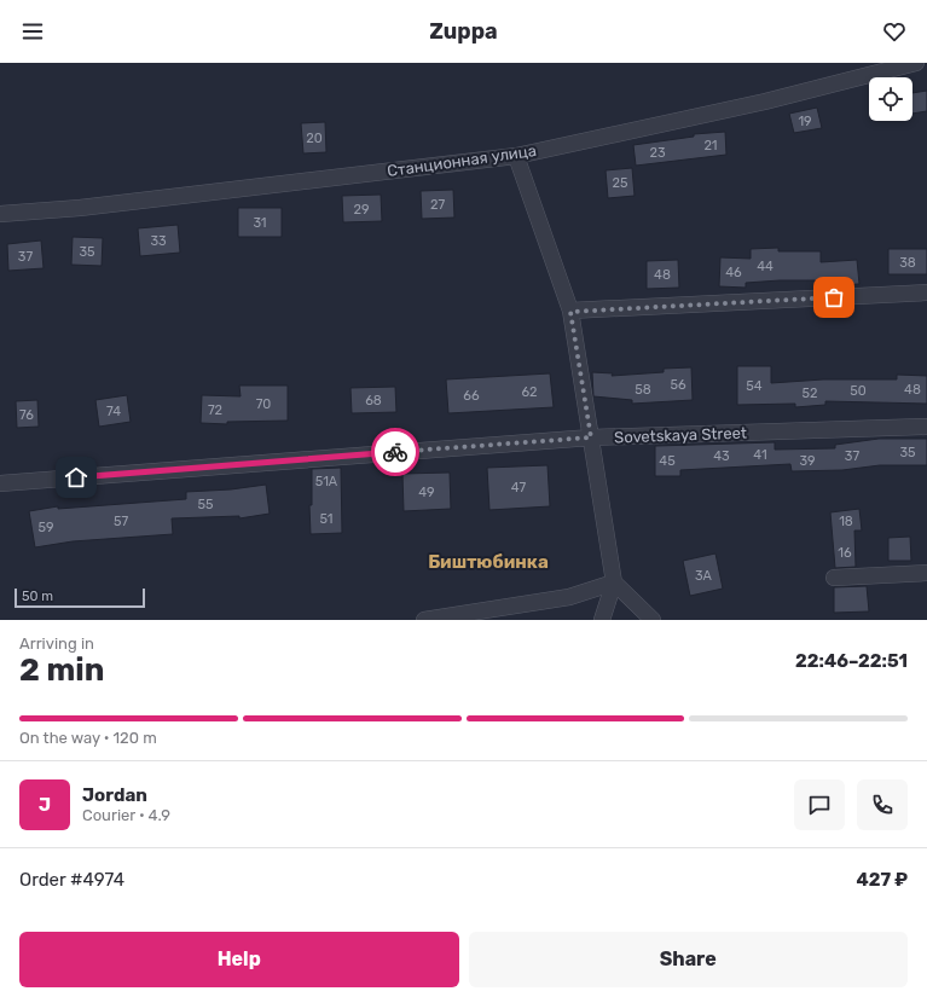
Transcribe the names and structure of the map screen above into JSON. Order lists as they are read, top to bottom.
{
  "streets": {
    "street": ["Станционная улица", "Sovetskaya Street"]
  },
  "districts": ["Биштюбинка"],
  "house_numbers": [
    "19",
    "20",
    "21",
    "23",
    "25",
    "27",
    "29",
    "31",
    "33",
    "35",
    "37",
    "38",
    "44",
    "46",
    "48",
    "56",
    "54",
    "58",
    "48",
    "50",
    "62",
    "52",
    "66",
    "68",
    "70",
    "72",
    "74",
    "76",
    "35",
    "41",
    "43",
    "37",
    "45",
    "39",
    "51А",
    "47",
    "49",
    "55",
    "51",
    "57",
    "18",
    "59",
    "16",
    "3А"
  ],
  "scale_bar": "50 m",
  "page": {
    "header": "Zuppa",
    "scale": "50 m",
    "heading": ["2 min", "Arriving in", "22:46–22:51"],
    "panel": [
      "Jordan",
      "Courier · 4.9",
      "Order #4974",
      "427 ₽"
    ],
    "bar": "On the way · 120 m",
    "round": "J",
    "buttons": ["Help", "Share"]
  }
}
